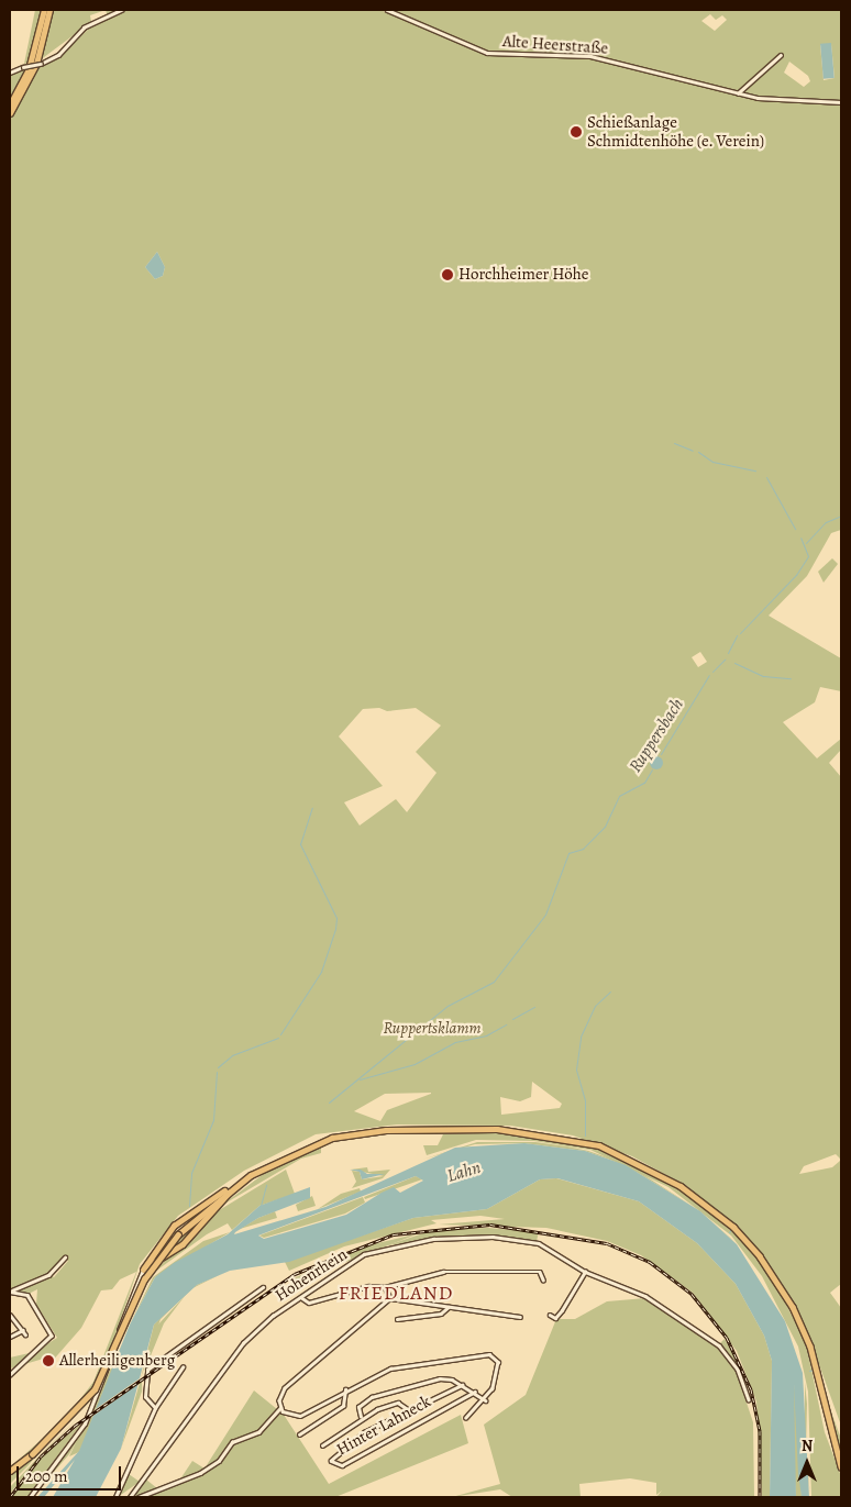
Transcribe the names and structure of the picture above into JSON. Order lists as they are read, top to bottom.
{
  "streets": {
    "street": ["Alte Heerstraße", "Hohenrhein", "Hinter Lahneck"]
  },
  "districts": ["FRIEDLAND"],
  "water": ["Ruppersbach", "Lahn"],
  "parks": ["Ruppertsklamm"],
  "places": ["Schießanlage Schmidtenhöhe (e. Verein)", "Horchheimer Höhe", "Allerheiligenberg"],
  "scale_bar": "200 m",
  "north": "top"
}
